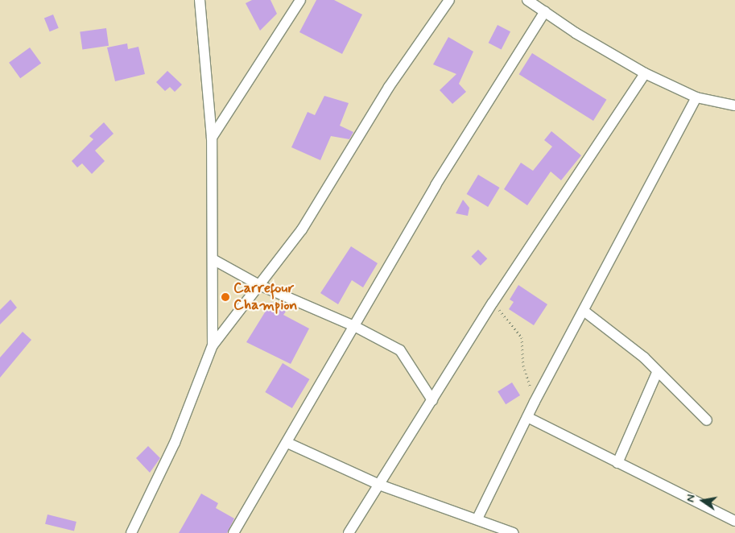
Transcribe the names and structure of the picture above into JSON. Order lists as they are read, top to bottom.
{
  "places": ["Carrefour Champion"],
  "north": "left"
}
